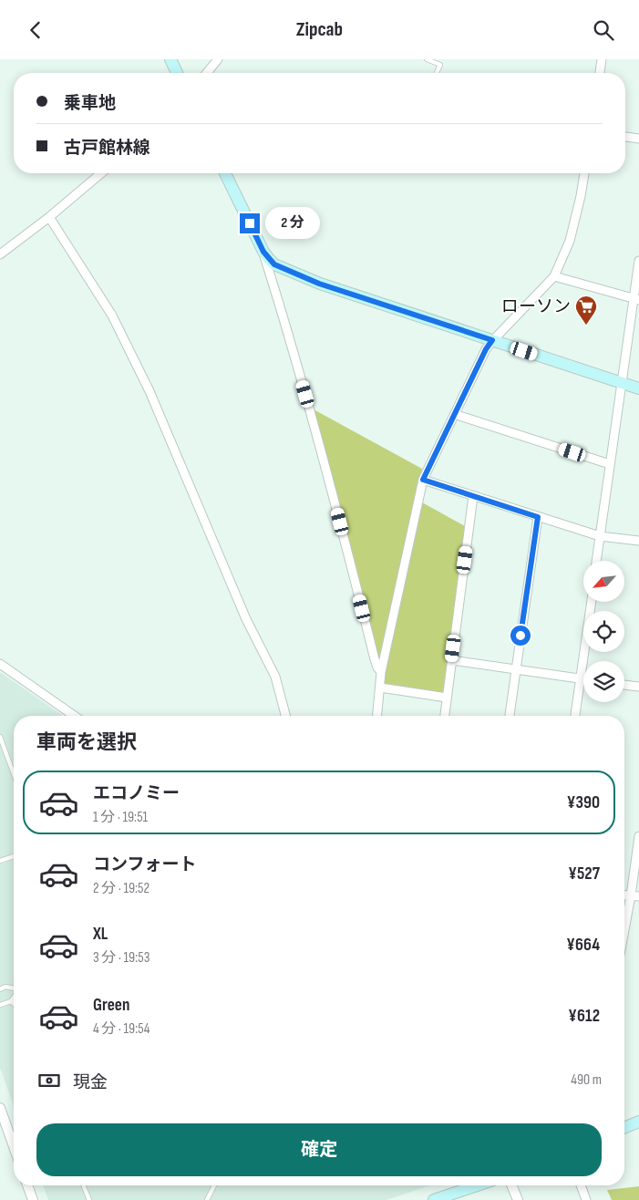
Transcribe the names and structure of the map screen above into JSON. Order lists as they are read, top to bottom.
{
  "places": {
    "supermarket": ["ローソン"]
  },
  "north": "bottom left",
  "page": {
    "header": "Zipcab",
    "banner": ["乗車地", "古戸館林線"],
    "bubble": "2 分",
    "heading": "車両を選択",
    "list": [
      {
        "name": "エコノミー",
        "note": "1 分 · 19:51",
        "value": "¥390"
      },
      {
        "name": "コンフォート",
        "note": "2 分 · 19:52",
        "value": "¥527"
      },
      {
        "name": "XL",
        "note": "3 分 · 19:53",
        "value": "¥664"
      },
      {
        "name": "Green",
        "note": "4 分 · 19:54",
        "value": "¥612"
      }
    ],
    "pay": ["現金", "490 m"],
    "buttons": "確定"
  }
}
